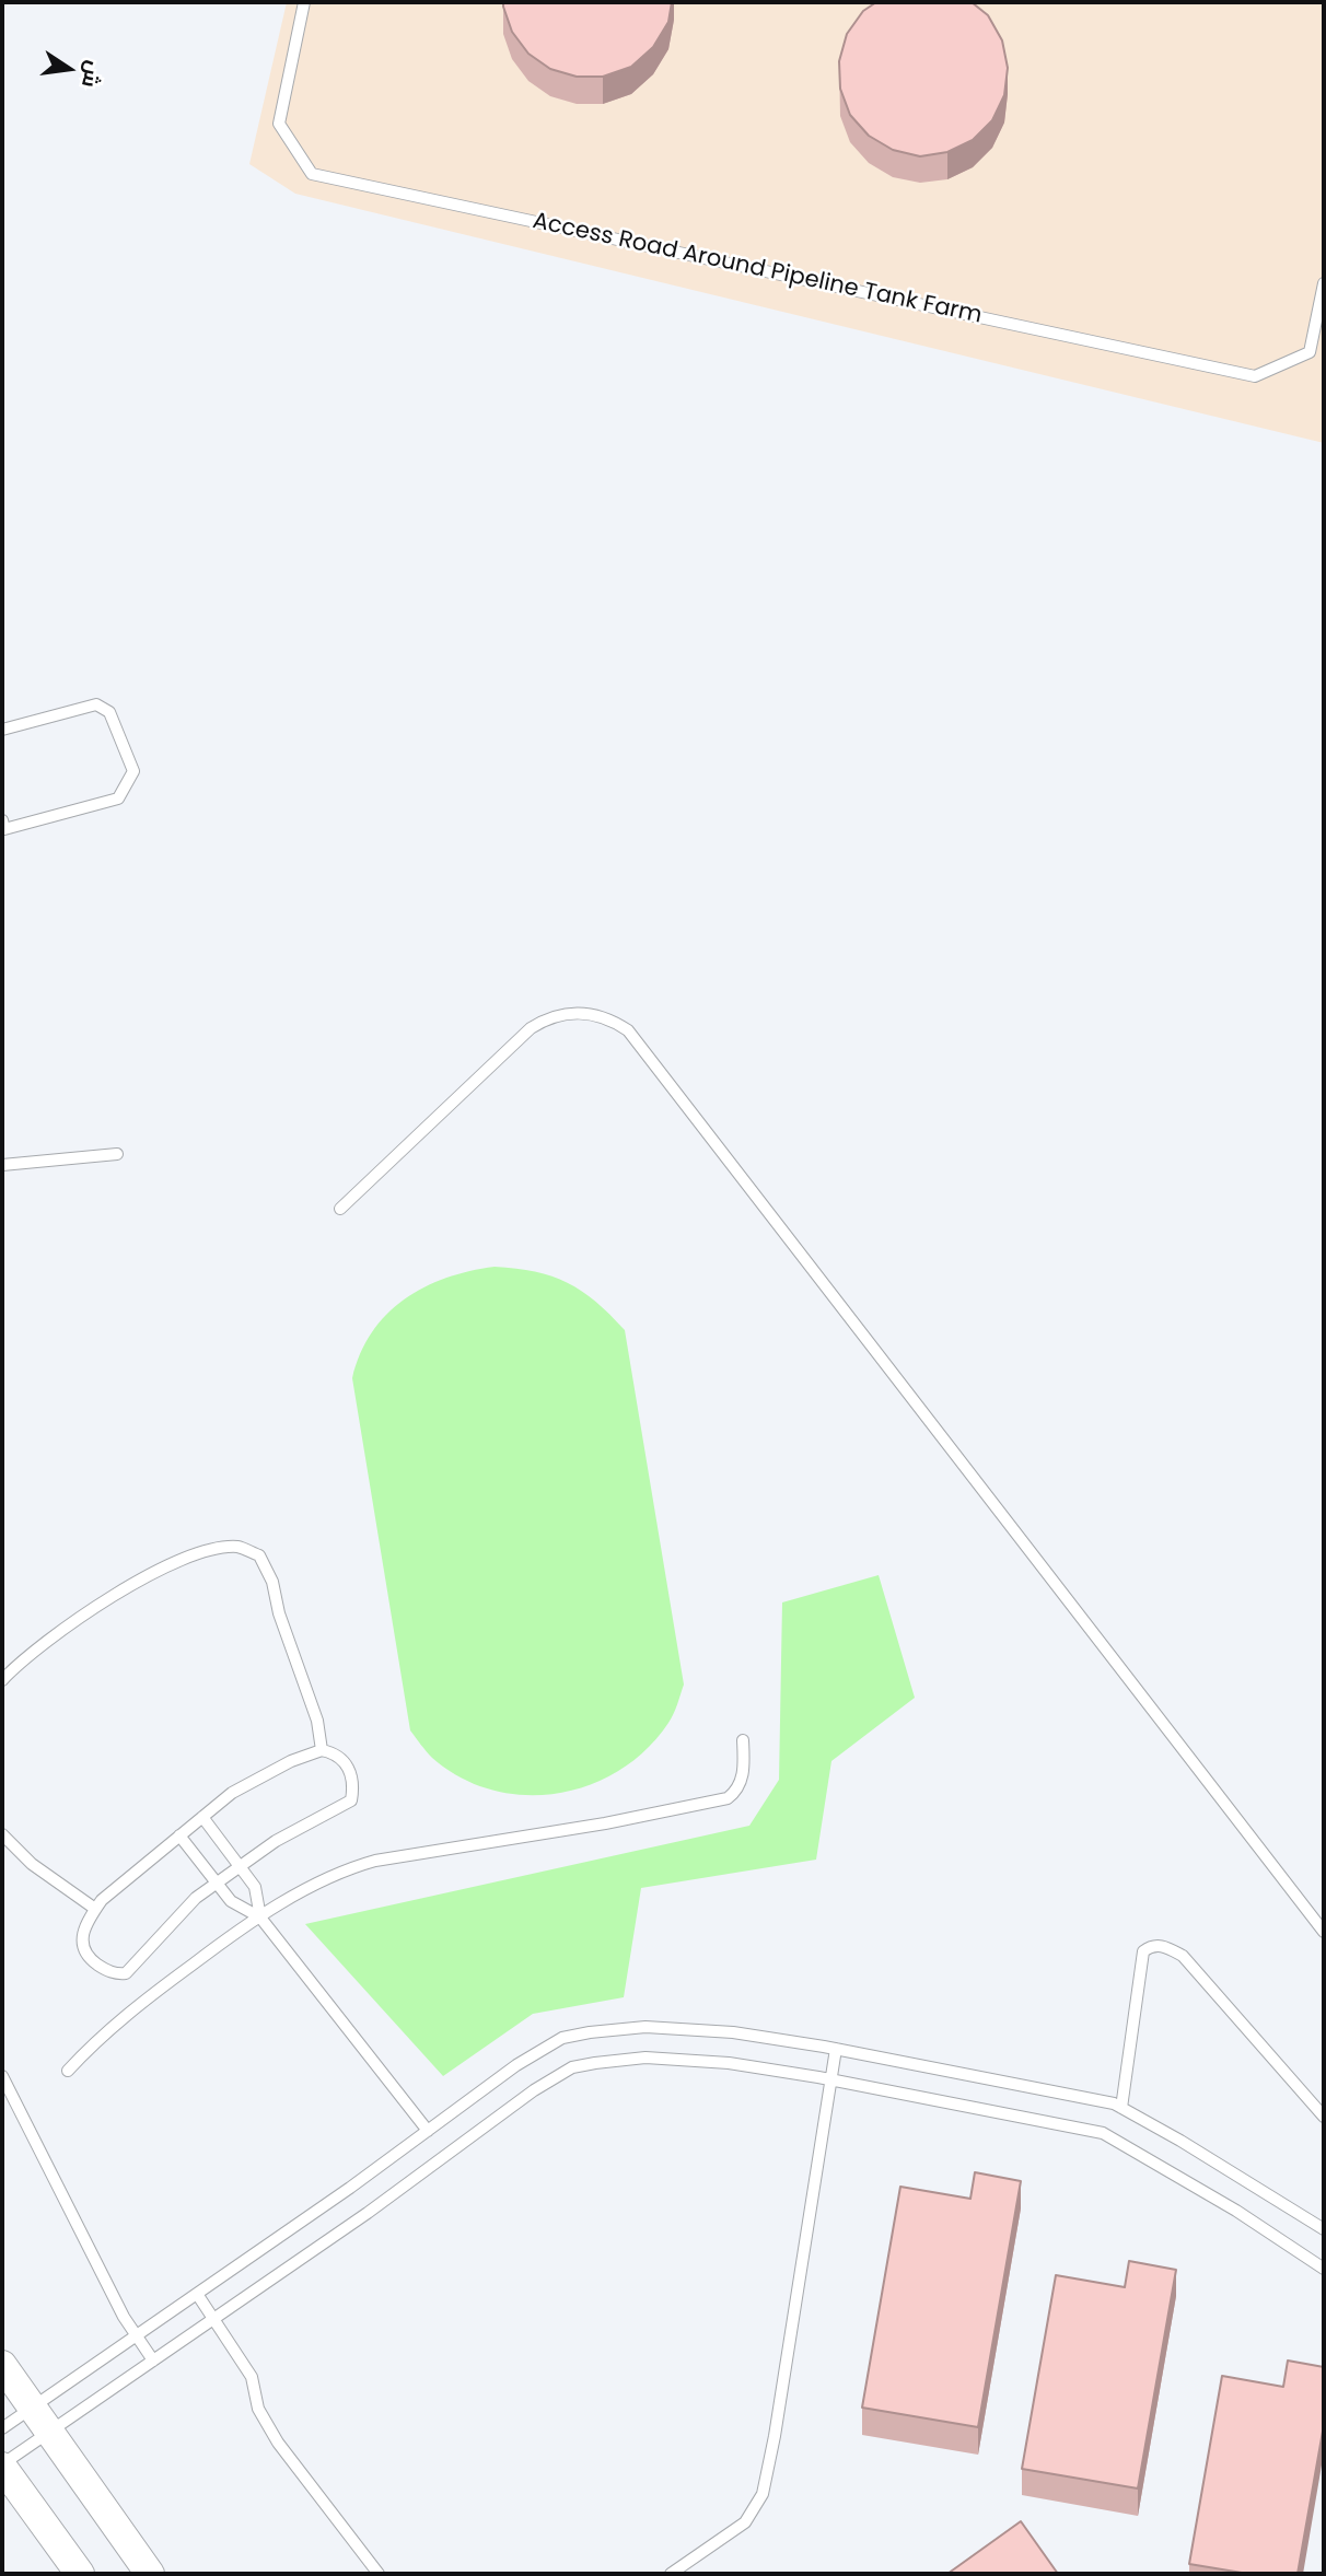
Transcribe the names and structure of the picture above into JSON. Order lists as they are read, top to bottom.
{
  "streets": {
    "lane": ["Access Road Around Pipeline Tank Farm"]
  },
  "north": "right"
}
